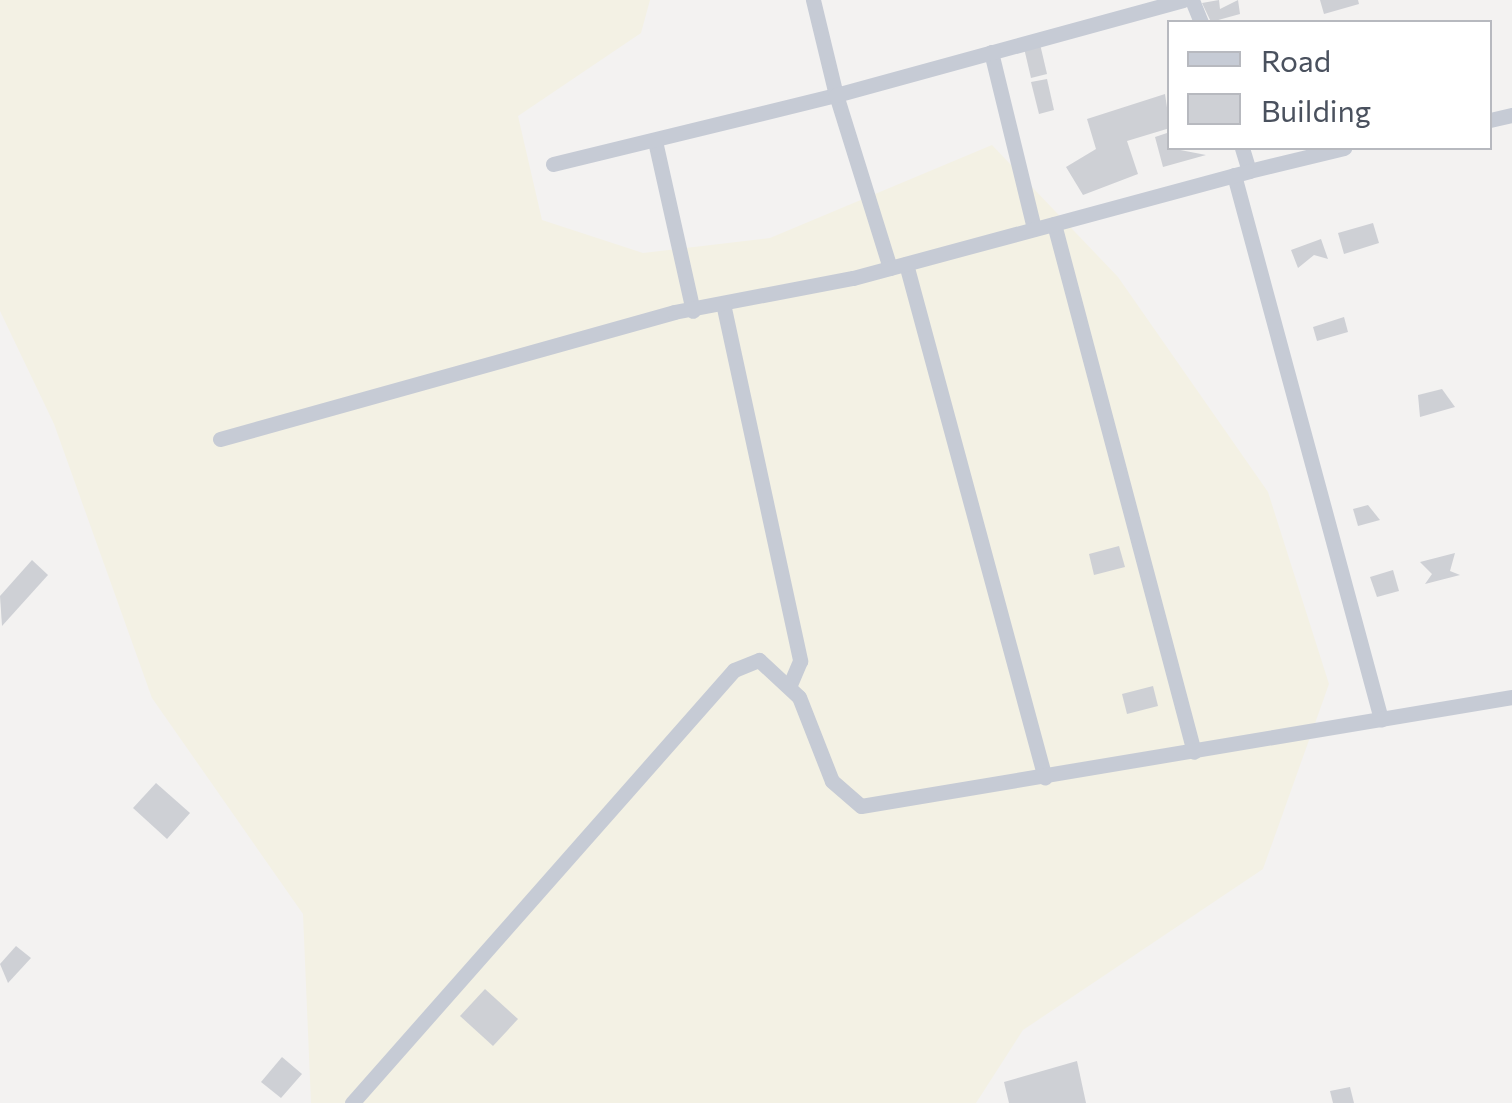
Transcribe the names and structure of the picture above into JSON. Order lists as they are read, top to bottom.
{
  "legend": ["Road", "Building"]
}
